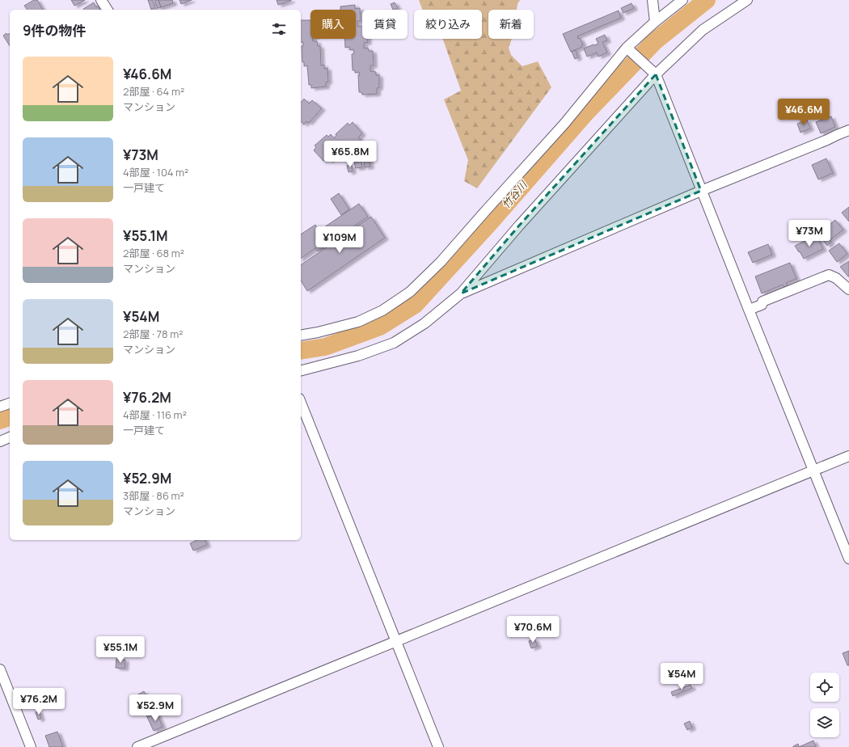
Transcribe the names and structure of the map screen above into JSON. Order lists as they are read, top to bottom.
{
  "water": ["竹谷川"],
  "page": {
    "chip": [
      "購入",
      "賃貸",
      "絞り込み",
      "新着"
    ],
    "heading": "9件の物件",
    "list": [
      {
        "name": "¥46.6M",
        "note": "2部屋 · 64 m² · マンション"
      },
      {
        "name": "¥73M",
        "note": "4部屋 · 104 m² · 一戸建て"
      },
      {
        "name": "¥55.1M",
        "note": "2部屋 · 68 m² · マンション"
      },
      {
        "name": "¥54M",
        "note": "2部屋 · 78 m² · マンション"
      },
      {
        "name": "¥76.2M",
        "note": "4部屋 · 116 m² · 一戸建て"
      },
      {
        "name": "¥52.9M",
        "note": "3部屋 · 86 m² · マンション"
      }
    ],
    "price": [
      "¥46.6M",
      "¥65.8M",
      "¥73M",
      "¥109M",
      "¥70.6M",
      "¥55.1M",
      "¥54M",
      "¥76.2M",
      "¥52.9M"
    ]
  }
}
